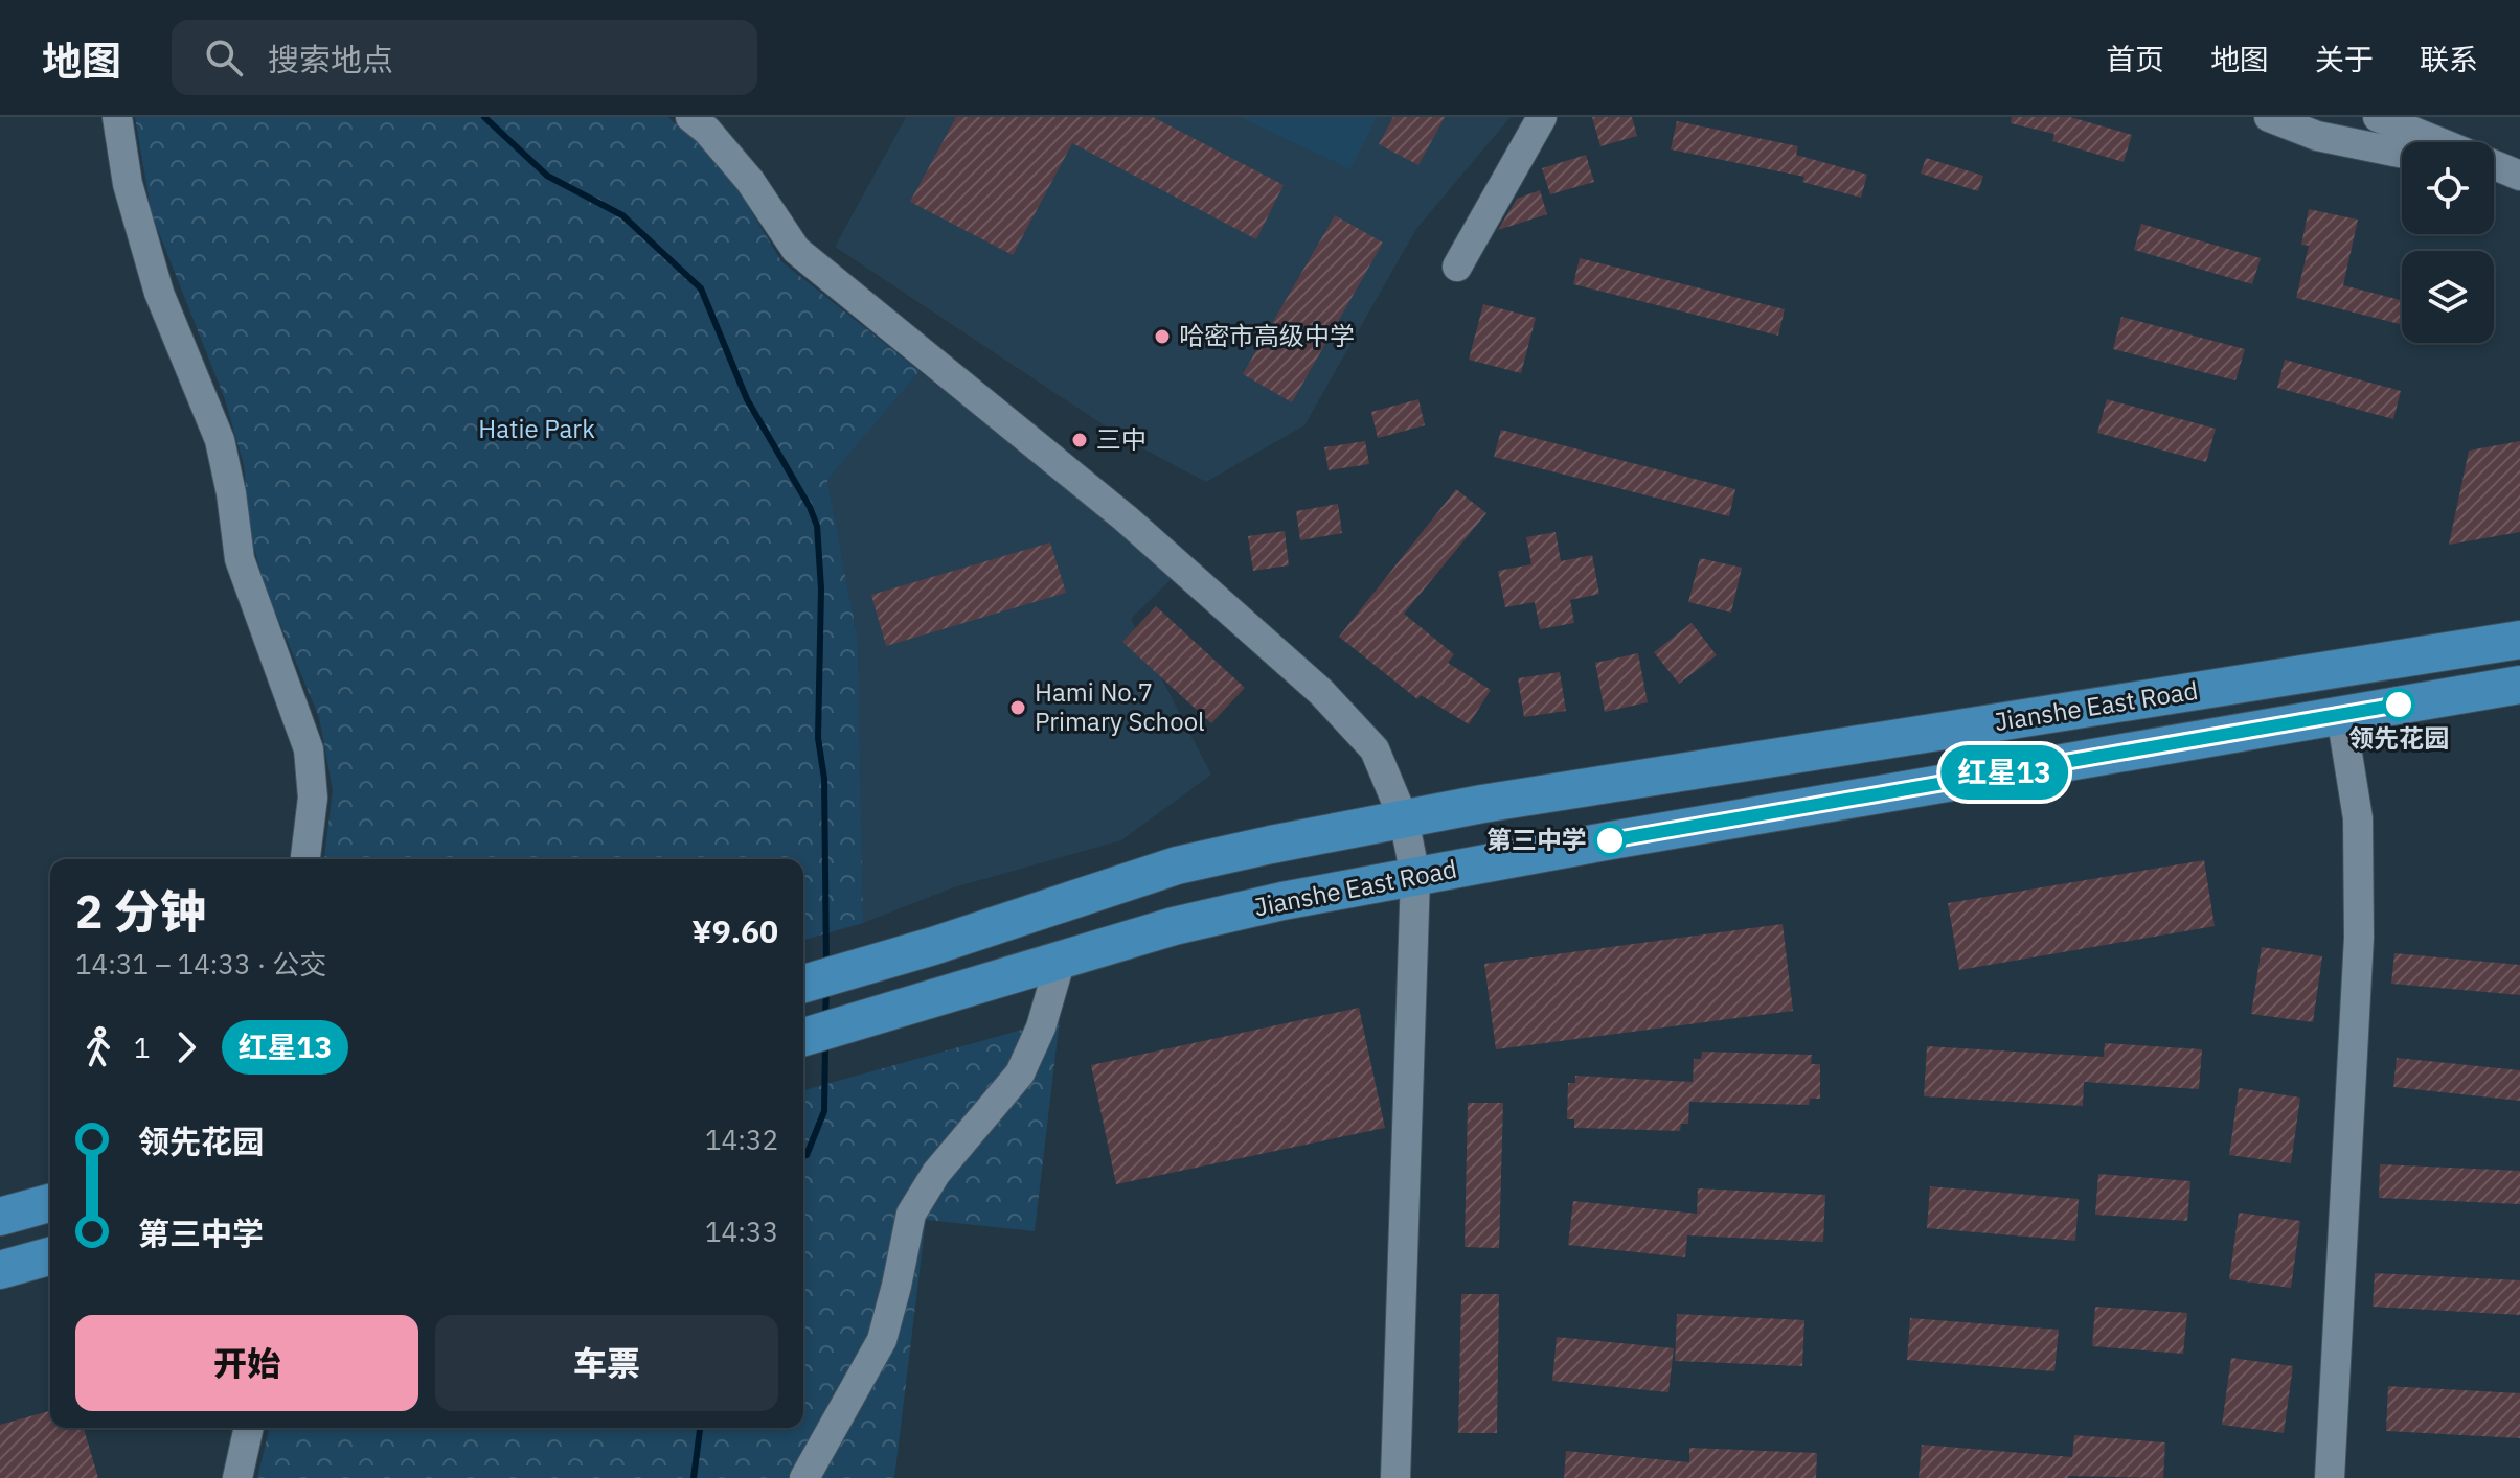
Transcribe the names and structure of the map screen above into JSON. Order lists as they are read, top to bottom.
{
  "streets": {
    "main road": ["Jianshe East Road"]
  },
  "parks": ["Hatie Park"],
  "places": [
    "哈密市高级中学",
    "三中",
    "领先花园",
    "Hami No.7 Primary School",
    "第三中学"
  ],
  "lines": ["bus line 红星13"],
  "page": {
    "header": "地图",
    "search": "搜索地点",
    "nav": [
      "首页",
      "地图",
      "关于",
      "联系"
    ],
    "on_map": "红星13",
    "heading": ["2 分钟", "14:31 – 14:33 · 公交", "¥9.60"],
    "legs": ["1", "红星13"],
    "list": [
      {
        "name": "领先花园",
        "value": "14:32"
      },
      {
        "name": "第三中学",
        "value": "14:33"
      }
    ],
    "buttons": ["开始", "车票"]
  }
}
